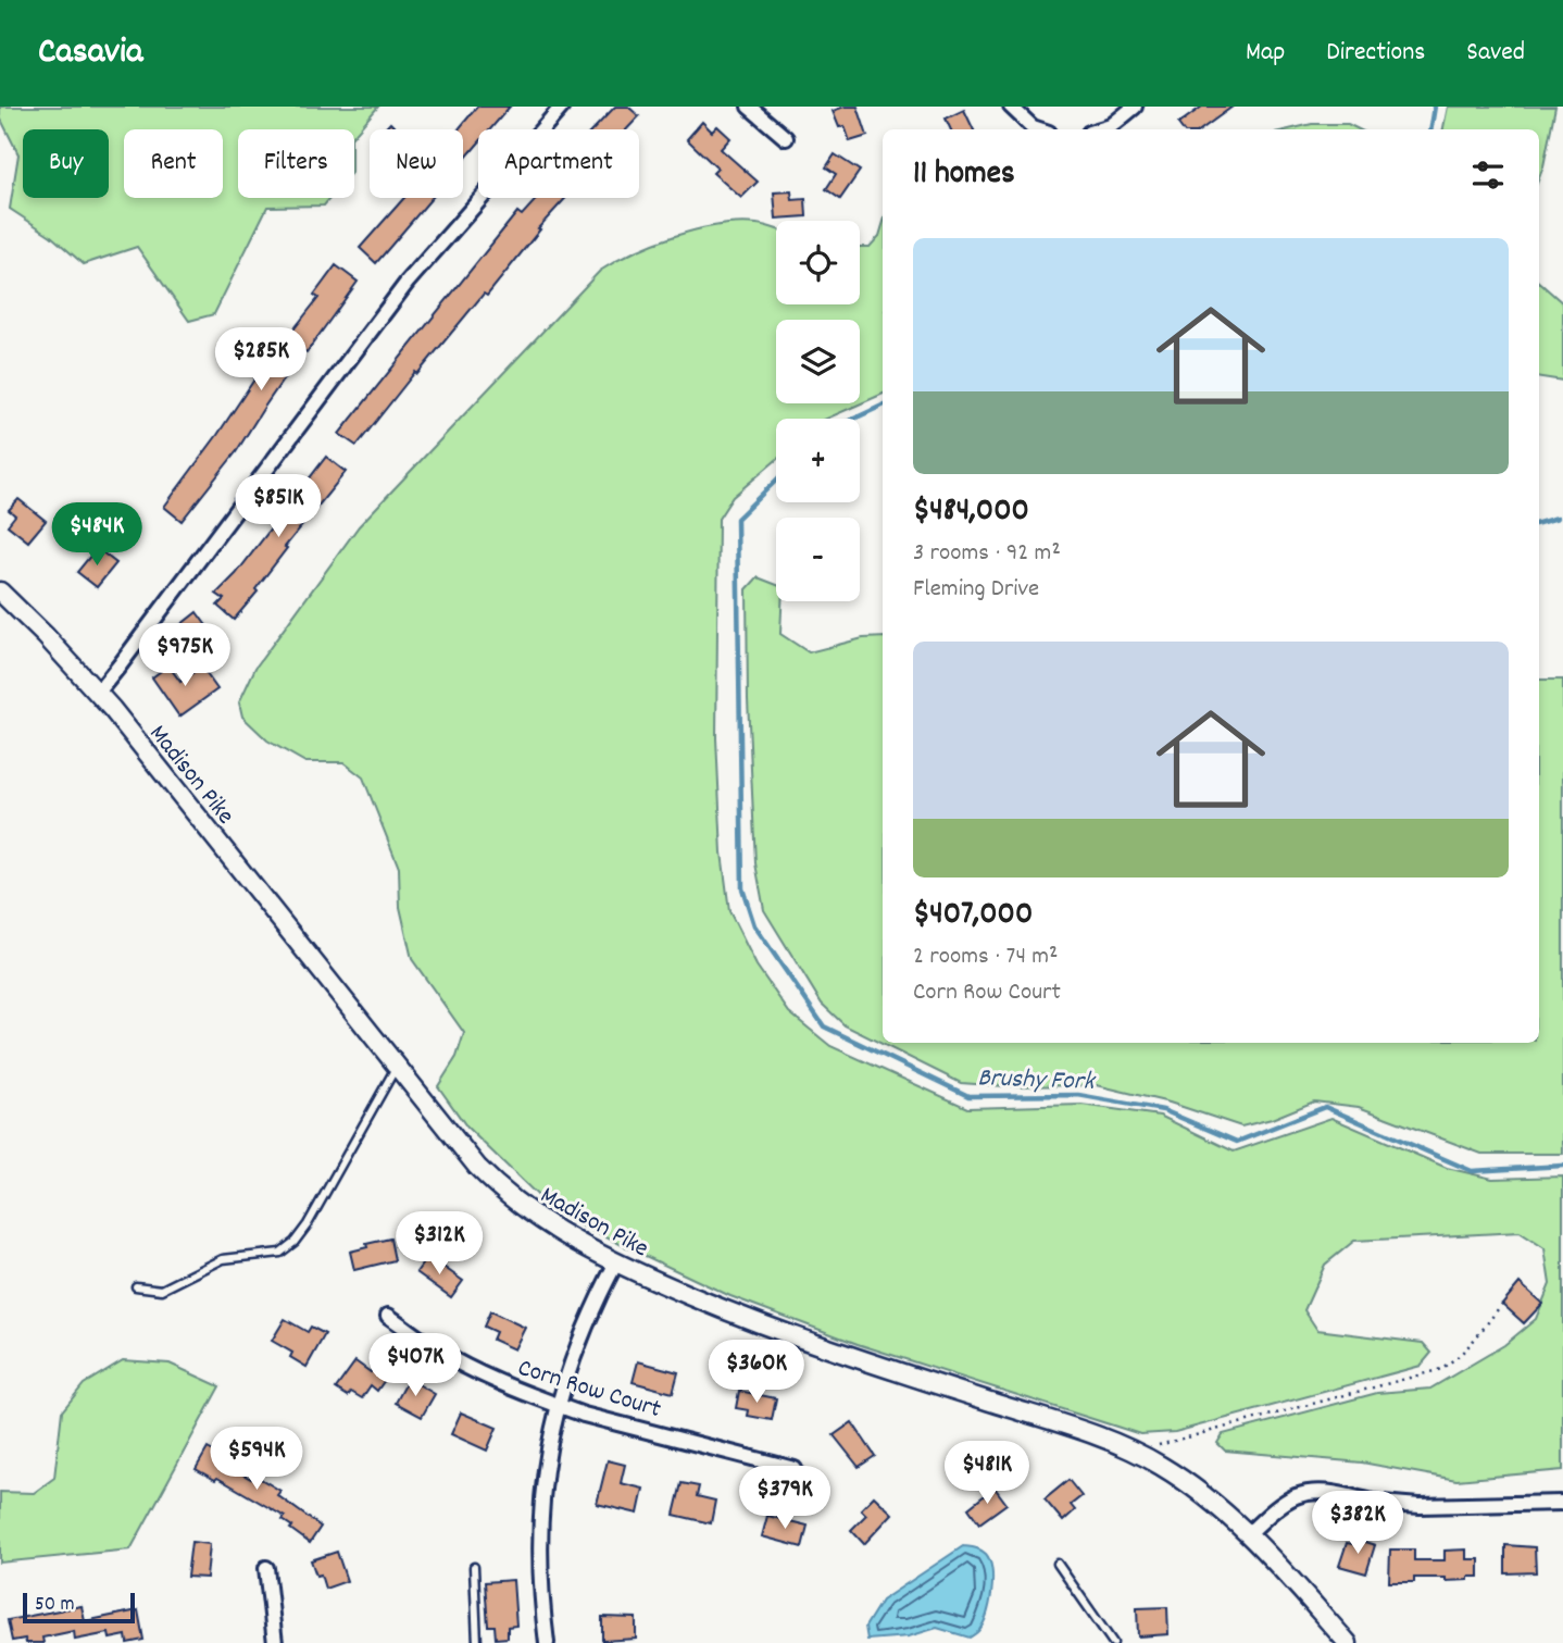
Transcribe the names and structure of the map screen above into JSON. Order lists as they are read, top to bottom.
{
  "streets": {
    "street": ["Madison Pike", "Corn Row Court"]
  },
  "water": ["Brushy Fork"],
  "scale_bar": "50 m",
  "page": {
    "header": "Casavia",
    "nav": ["Map", "Directions", "Saved"],
    "chip": [
      "Buy",
      "Rent",
      "Filters",
      "New",
      "Apartment"
    ],
    "heading": "11 homes",
    "map_buttons": ["+", "−"],
    "list": [
      {
        "name": "$484,000",
        "note": "3 rooms · 92 m² · Fleming Drive"
      },
      {
        "name": "$407,000",
        "note": "2 rooms · 74 m² · Corn Row Court"
      }
    ],
    "price": [
      "$285K",
      "$851K",
      "$484K",
      "$975K",
      "$312K",
      "$407K",
      "$360K",
      "$594K",
      "$481K",
      "$379K",
      "$382K"
    ],
    "scale": "50 m"
  }
}
